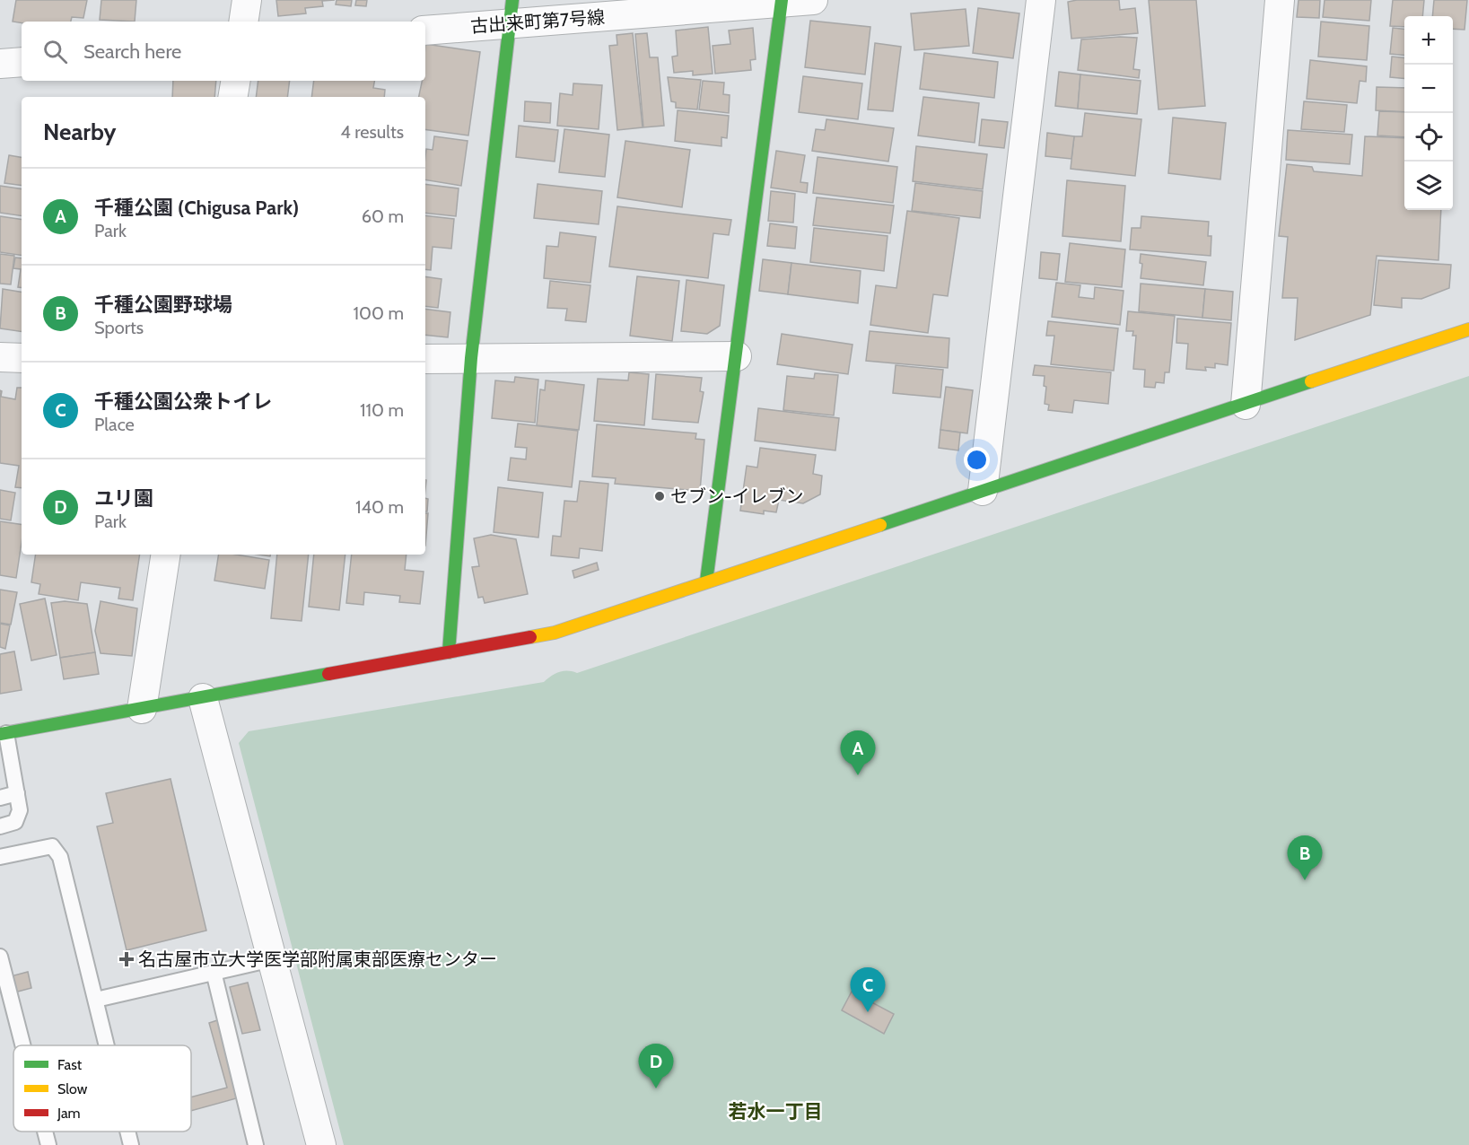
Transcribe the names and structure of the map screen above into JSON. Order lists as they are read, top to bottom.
{
  "streets": {
    "street": ["古出来町第7号線"]
  },
  "districts": ["若水一丁目"],
  "places": {
    "other": ["セブン-イレブン"],
    "health": ["名古屋市立大学医学部附属東部医療センター"]
  },
  "legend": ["Fast", "Slow", "Jam"],
  "page": {
    "map_buttons": ["+", "−"],
    "search": "Search here",
    "heading": ["Nearby", "4 results"],
    "list": [
      {
        "mark": "A",
        "name": "千種公園 (Chigusa Park)",
        "note": "Park",
        "value": "60 m"
      },
      {
        "mark": "B",
        "name": "千種公園野球場",
        "note": "Sports",
        "value": "100 m"
      },
      {
        "mark": "C",
        "name": "千種公園公衆トイレ",
        "note": "Place",
        "value": "110 m"
      },
      {
        "mark": "D",
        "name": "ユリ園",
        "note": "Park",
        "value": "140 m"
      }
    ],
    "pins": [
      "A",
      "B",
      "C",
      "D"
    ]
  }
}
